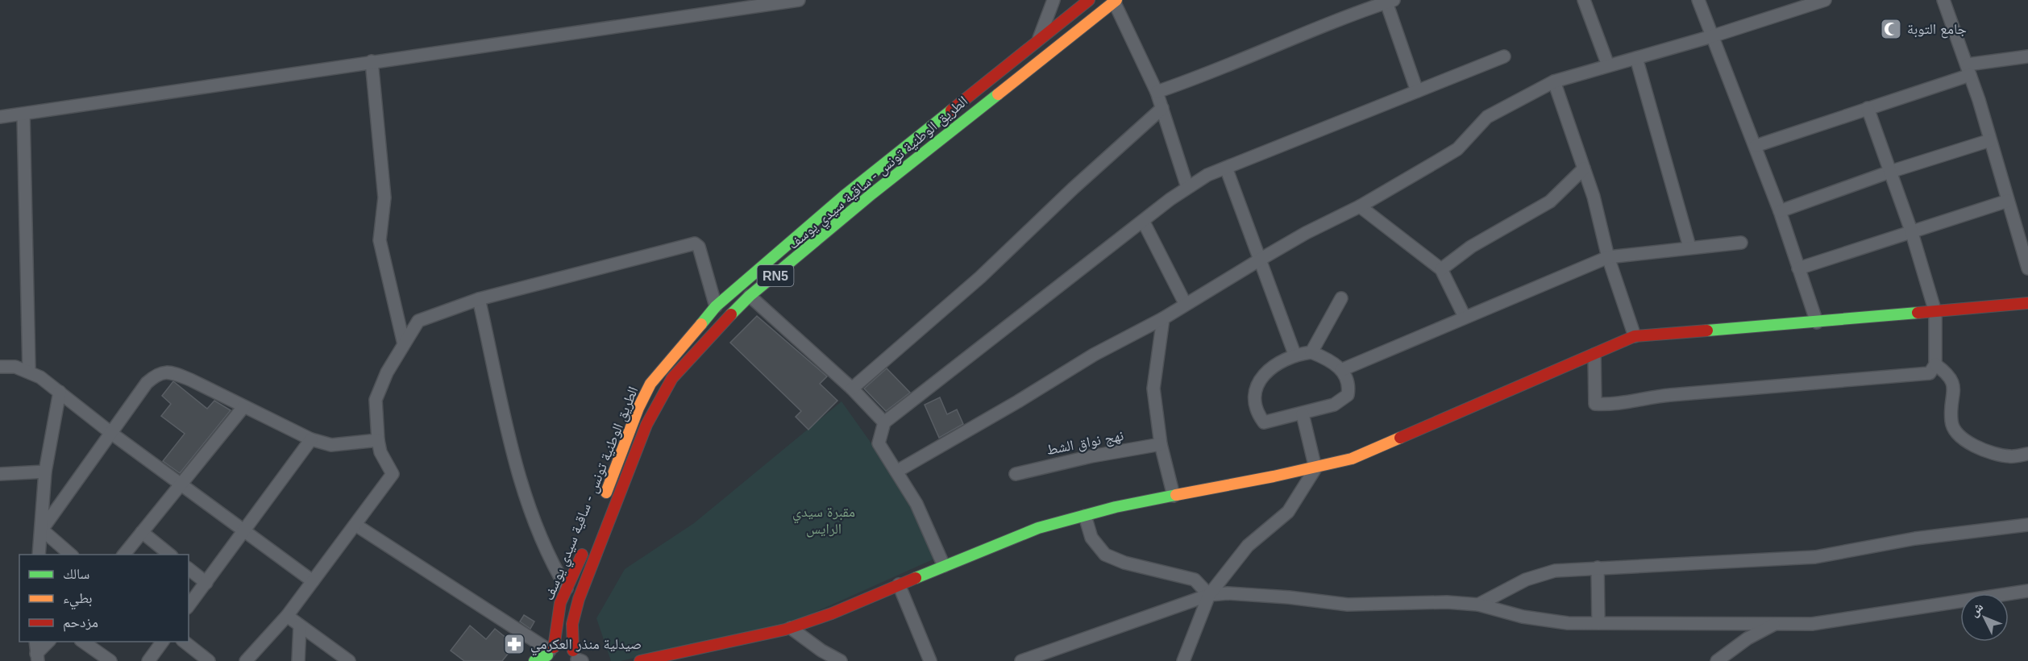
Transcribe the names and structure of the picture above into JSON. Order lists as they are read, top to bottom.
{
  "streets": {
    "main road": ["الطريق الوطنية تونس - ساقية سيدي يوسف", "RN5"],
    "street": ["نهج نواق الشط"]
  },
  "crossings": [
    ["الطريق الوطنية تونس - ساقية سيدي يوسف", "RN5"]
  ],
  "parks": ["مقبرة سيدي الرايس"],
  "places": {
    "mosque": ["جامع التوبة"],
    "pharmacy": ["صيدلية منذر العكرمي"]
  },
  "legend": ["سالك", "بطيء", "مزدحم"],
  "north": "top left"
}
